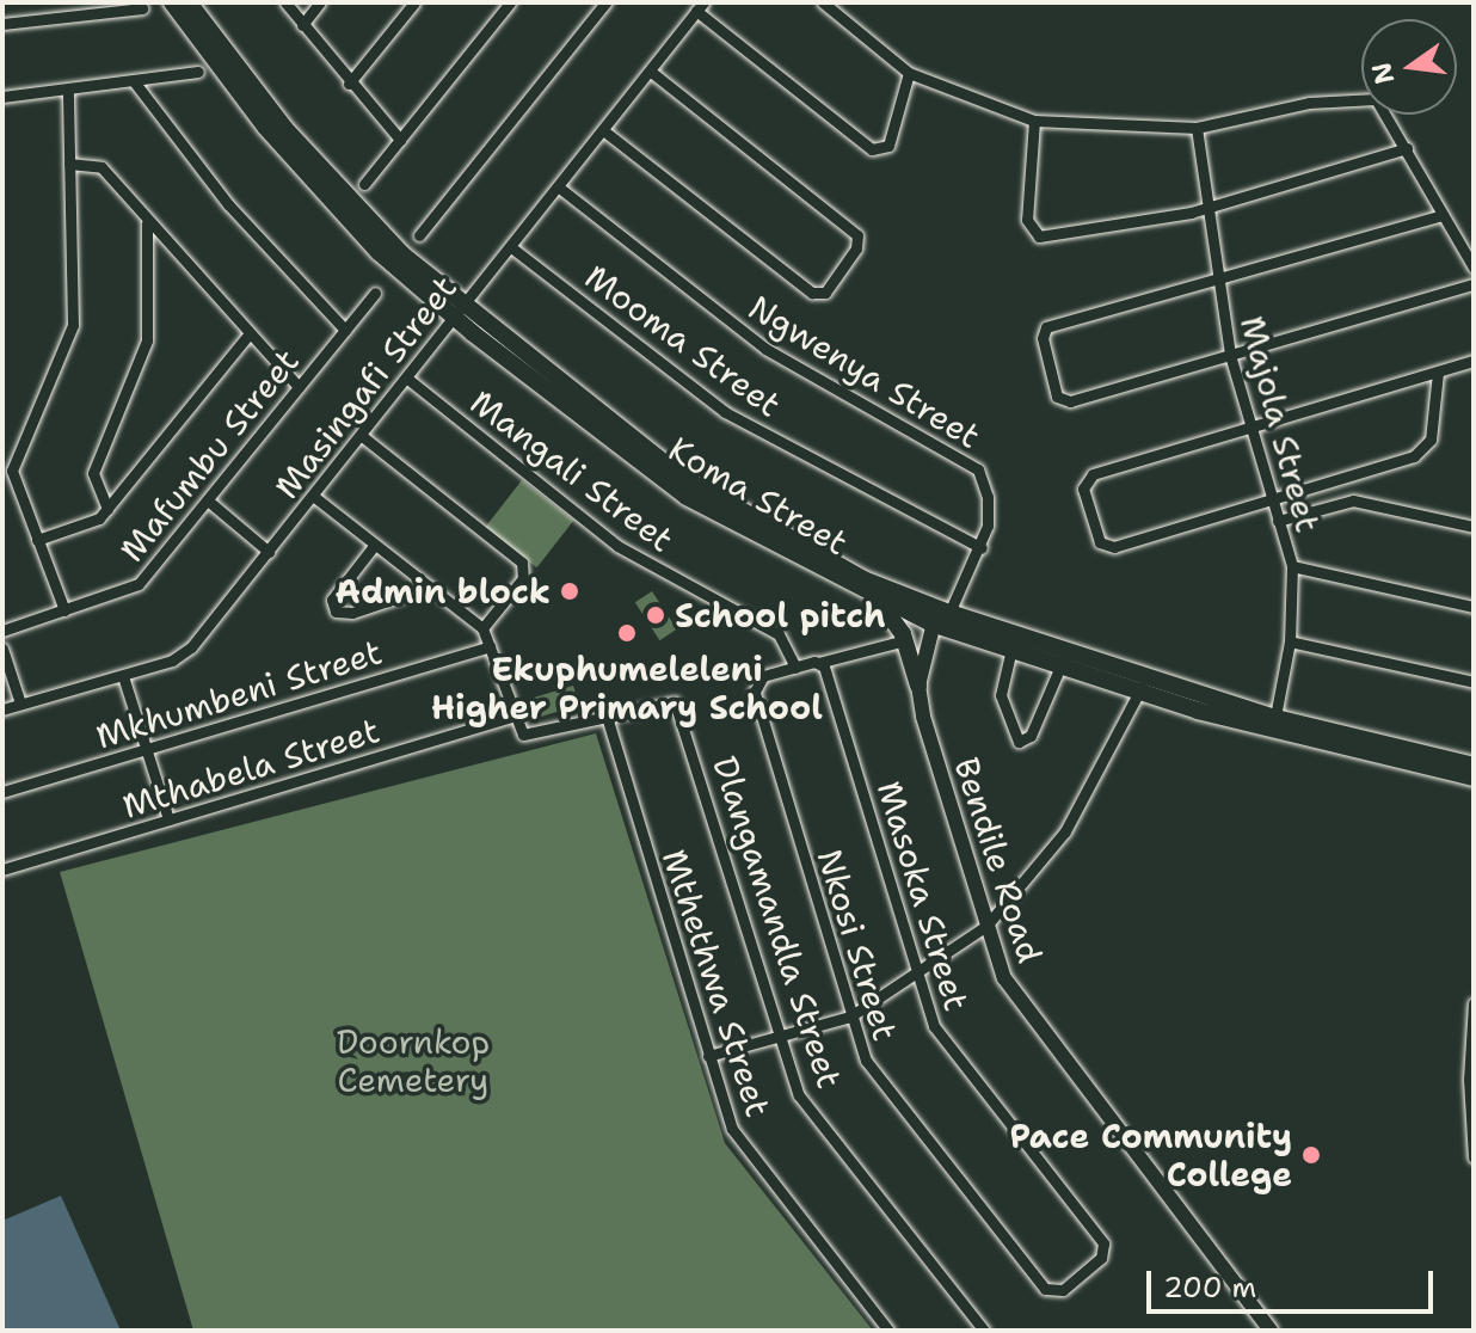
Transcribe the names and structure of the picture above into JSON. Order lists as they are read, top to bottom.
{
  "streets": {
    "main road": ["Koma Street"],
    "street": [
      "Mooma Street",
      "Ngwenya Street",
      "Masingafi Street",
      "Majola Street",
      "Mafumbu Street",
      "Mangali Street",
      "Mkhumbeni Street",
      "Mthabela Street",
      "Bendile Road",
      "Masoka Street",
      "Dlangamandla Street",
      "Nkosi Street",
      "Mthethwa Street"
    ]
  },
  "crossings": [
    ["Mooma Street", "Ngwenya Street"],
    ["Mooma Street", "Masingafi Street"],
    ["Ngwenya Street", "Masingafi Street"],
    ["Ngwenya Street", "Koma Street"],
    ["Ngwenya Street", "Bendile Road"],
    ["Masingafi Street", "Mangali Street"],
    ["Masingafi Street", "Koma Street"],
    ["Majola Street", "Koma Street"],
    ["Mangali Street", "Nkosi Street"],
    ["Koma Street", "Bendile Road"],
    ["Masoka Street", "Nkosi Street"],
    ["Dlangamandla Street", "Mthethwa Street"]
  ],
  "parks": ["Doornkop Cemetery"],
  "places": [
    "Admin block",
    "School pitch",
    "Ekuphumeleleni Higher Primary School",
    "Pace Community College"
  ],
  "scale_bar": "200 m",
  "north": "left"
}
